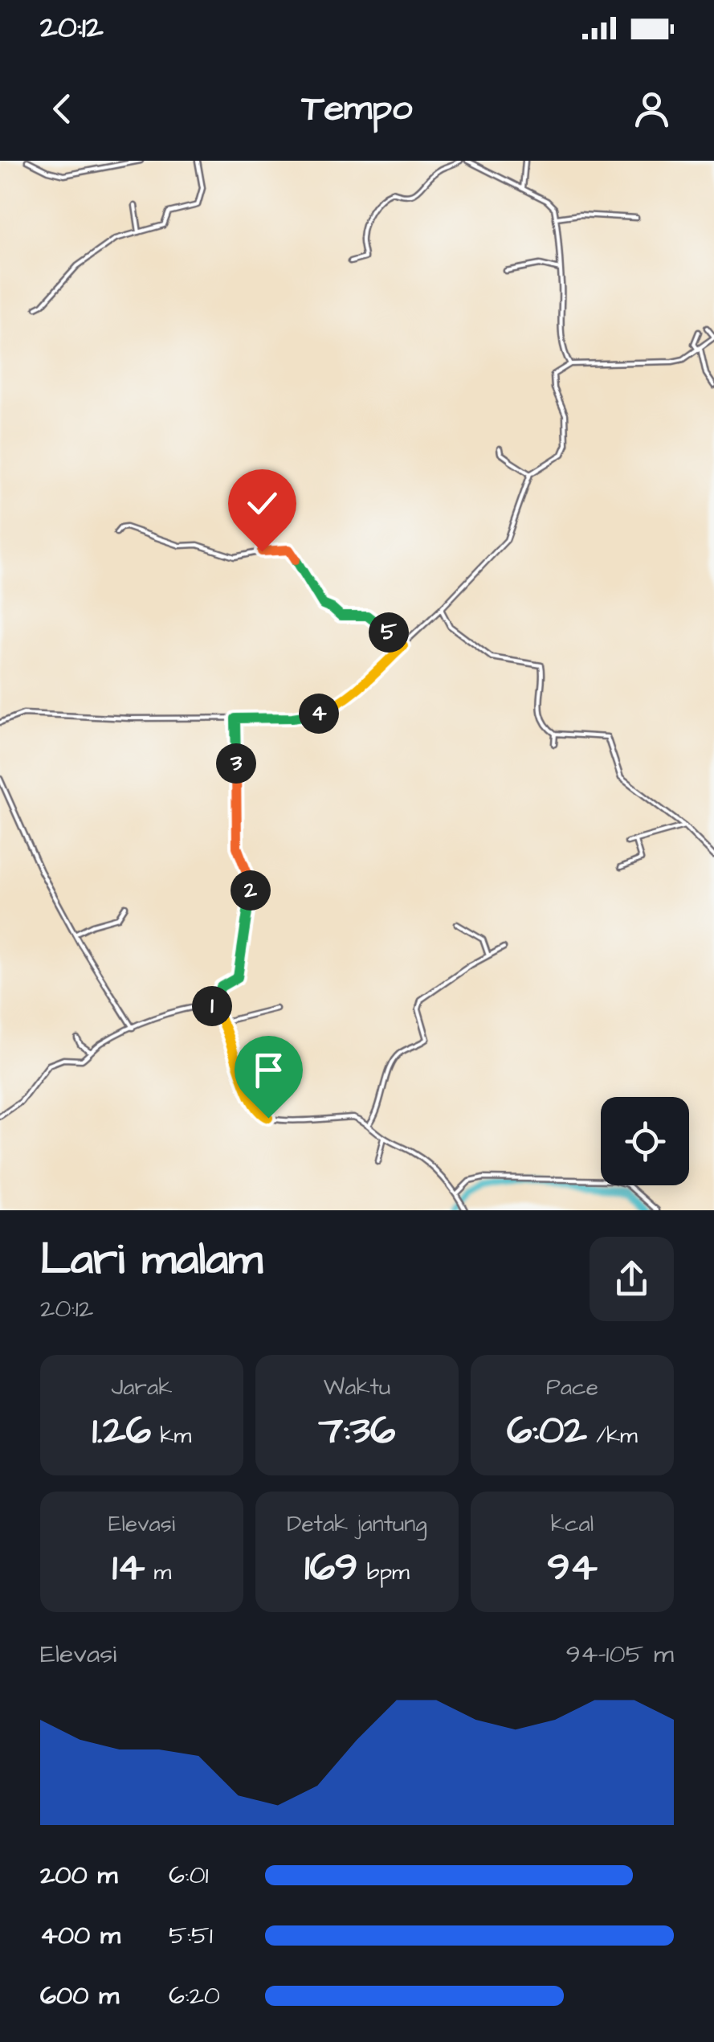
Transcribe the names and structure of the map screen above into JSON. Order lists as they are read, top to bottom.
{
  "page": {
    "status": "20:12",
    "header": "Tempo",
    "pins": [
      "5",
      "4",
      "3",
      "2",
      "1"
    ],
    "heading": ["Lari malam", "20:12"],
    "stats": [
      ["Jarak", "1.26 km"],
      ["Waktu", "7:36"],
      ["Pace", "6:02 /km"],
      ["Elevasi", "14 m"],
      ["Detak jantung", "169 bpm"],
      ["kcal", "94"]
    ],
    "chart": ["Elevasi", "94–105 m"],
    "list": [
      {
        "name": "200 m",
        "note": "6:01"
      },
      {
        "name": "400 m",
        "note": "5:51"
      },
      {
        "name": "600 m",
        "note": "6:20"
      }
    ]
  }
}
